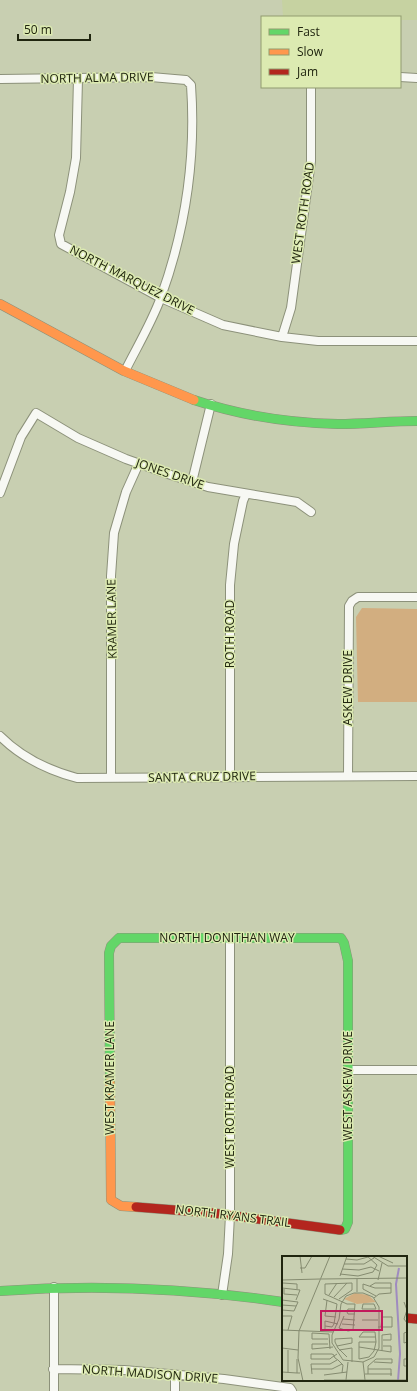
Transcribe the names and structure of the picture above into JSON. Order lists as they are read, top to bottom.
{
  "streets": {
    "street": [
      "NORTH ALMA DRIVE",
      "WEST ROTH ROAD",
      "NORTH MARQUEZ DRIVE",
      "JONES DRIVE",
      "KRAMER LANE",
      "ROTH ROAD",
      "ASKEW DRIVE",
      "SANTA CRUZ DRIVE",
      "NORTH DONITHAN WAY",
      "WEST KRAMER LANE",
      "WEST ASKEW DRIVE",
      "NORTH RYANS TRAIL",
      "NORTH MADISON DRIVE"
    ]
  },
  "crossings": [
    ["NORTH ALMA DRIVE", "NORTH MARQUEZ DRIVE"],
    ["WEST ROTH ROAD", "NORTH MARQUEZ DRIVE"],
    ["WEST ROTH ROAD", "NORTH DONITHAN WAY"],
    ["WEST ROTH ROAD", "NORTH RYANS TRAIL"],
    ["JONES DRIVE", "KRAMER LANE"],
    ["JONES DRIVE", "ROTH ROAD"],
    ["KRAMER LANE", "SANTA CRUZ DRIVE"],
    ["ROTH ROAD", "SANTA CRUZ DRIVE"],
    ["ASKEW DRIVE", "SANTA CRUZ DRIVE"],
    ["NORTH DONITHAN WAY", "WEST KRAMER LANE"],
    ["NORTH DONITHAN WAY", "WEST ASKEW DRIVE"],
    ["WEST KRAMER LANE", "NORTH RYANS TRAIL"],
    ["WEST ASKEW DRIVE", "NORTH RYANS TRAIL"]
  ],
  "legend": ["Fast", "Slow", "Jam"],
  "scale_bar": "50 m"
}
